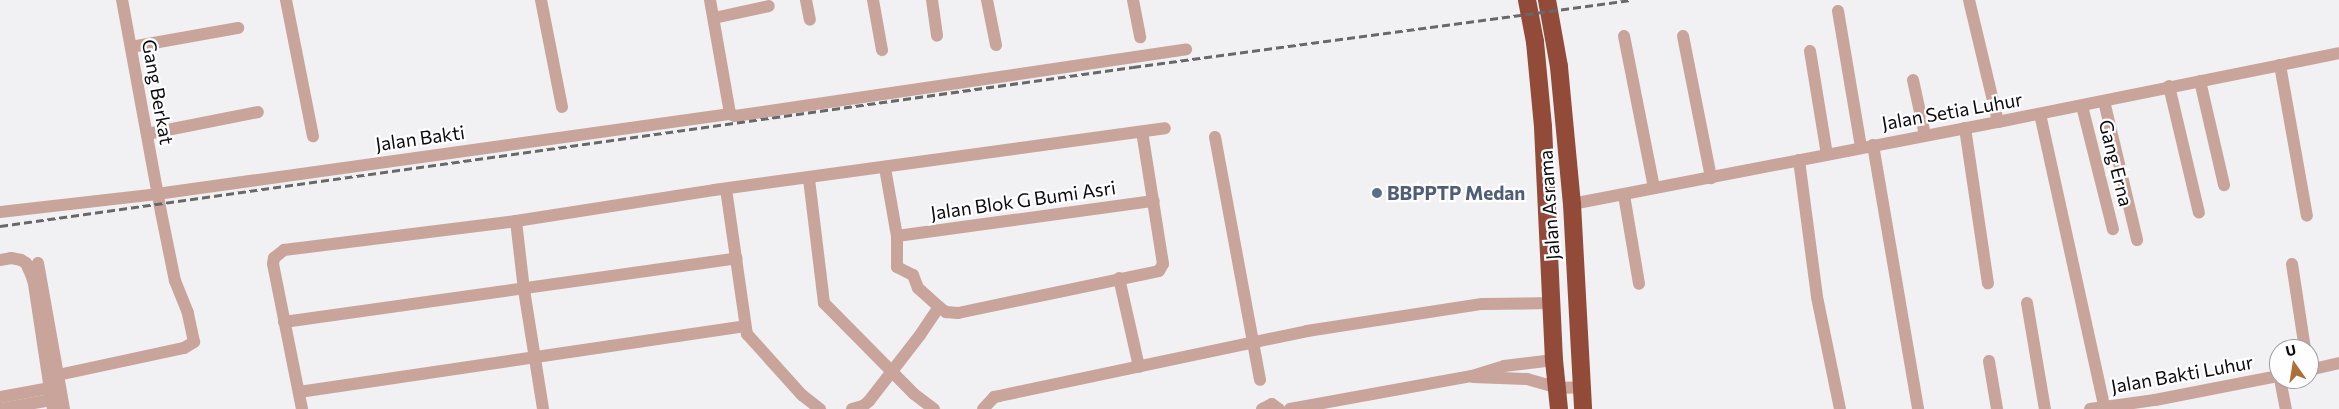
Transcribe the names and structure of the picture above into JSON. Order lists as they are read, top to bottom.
{
  "streets": {
    "highway": ["Jalan Asrama"],
    "street": [
      "Gang Berkat",
      "Jalan Setia Luhur",
      "Jalan Bakti",
      "Gang Erna",
      "Jalan Blok G Bumi Asri",
      "Jalan Bakti Luhur"
    ]
  },
  "crossings": [
    ["Gang Berkat", "Jalan Bakti"],
    ["Jalan Setia Luhur", "Gang Erna"],
    ["Jalan Setia Luhur", "Jalan Asrama"]
  ],
  "places": ["BBPPTP Medan"],
  "north": "top"
}
